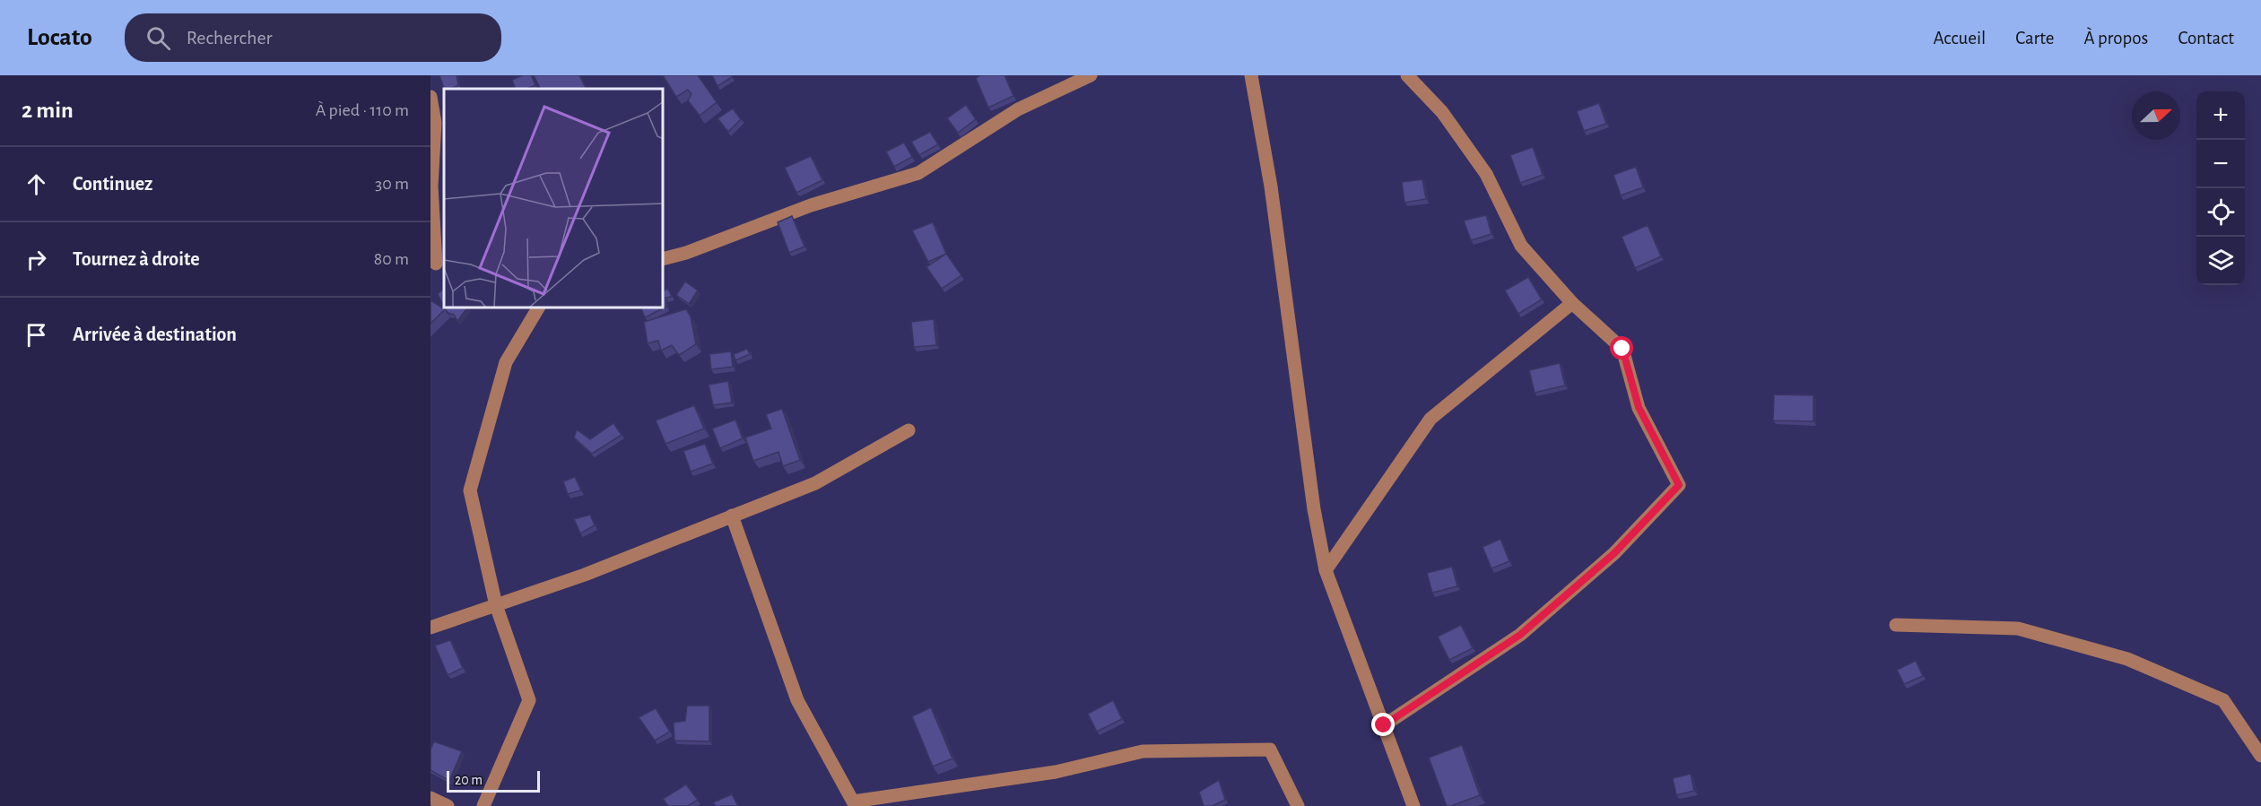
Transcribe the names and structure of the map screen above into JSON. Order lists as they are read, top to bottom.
{
  "scale_bar": "20 m",
  "north": "right",
  "page": {
    "header": "Locato",
    "search": "Rechercher",
    "nav": [
      "Accueil",
      "Carte",
      "À propos",
      "Contact"
    ],
    "heading": ["2 min", "À pied · 110 m"],
    "map_buttons": ["+", "−"],
    "list": [
      ["Continuez", "30 m"],
      ["Tournez à droite", "80 m"],
      "Arrivée à destination"
    ],
    "scale": "20 m"
  }
}
